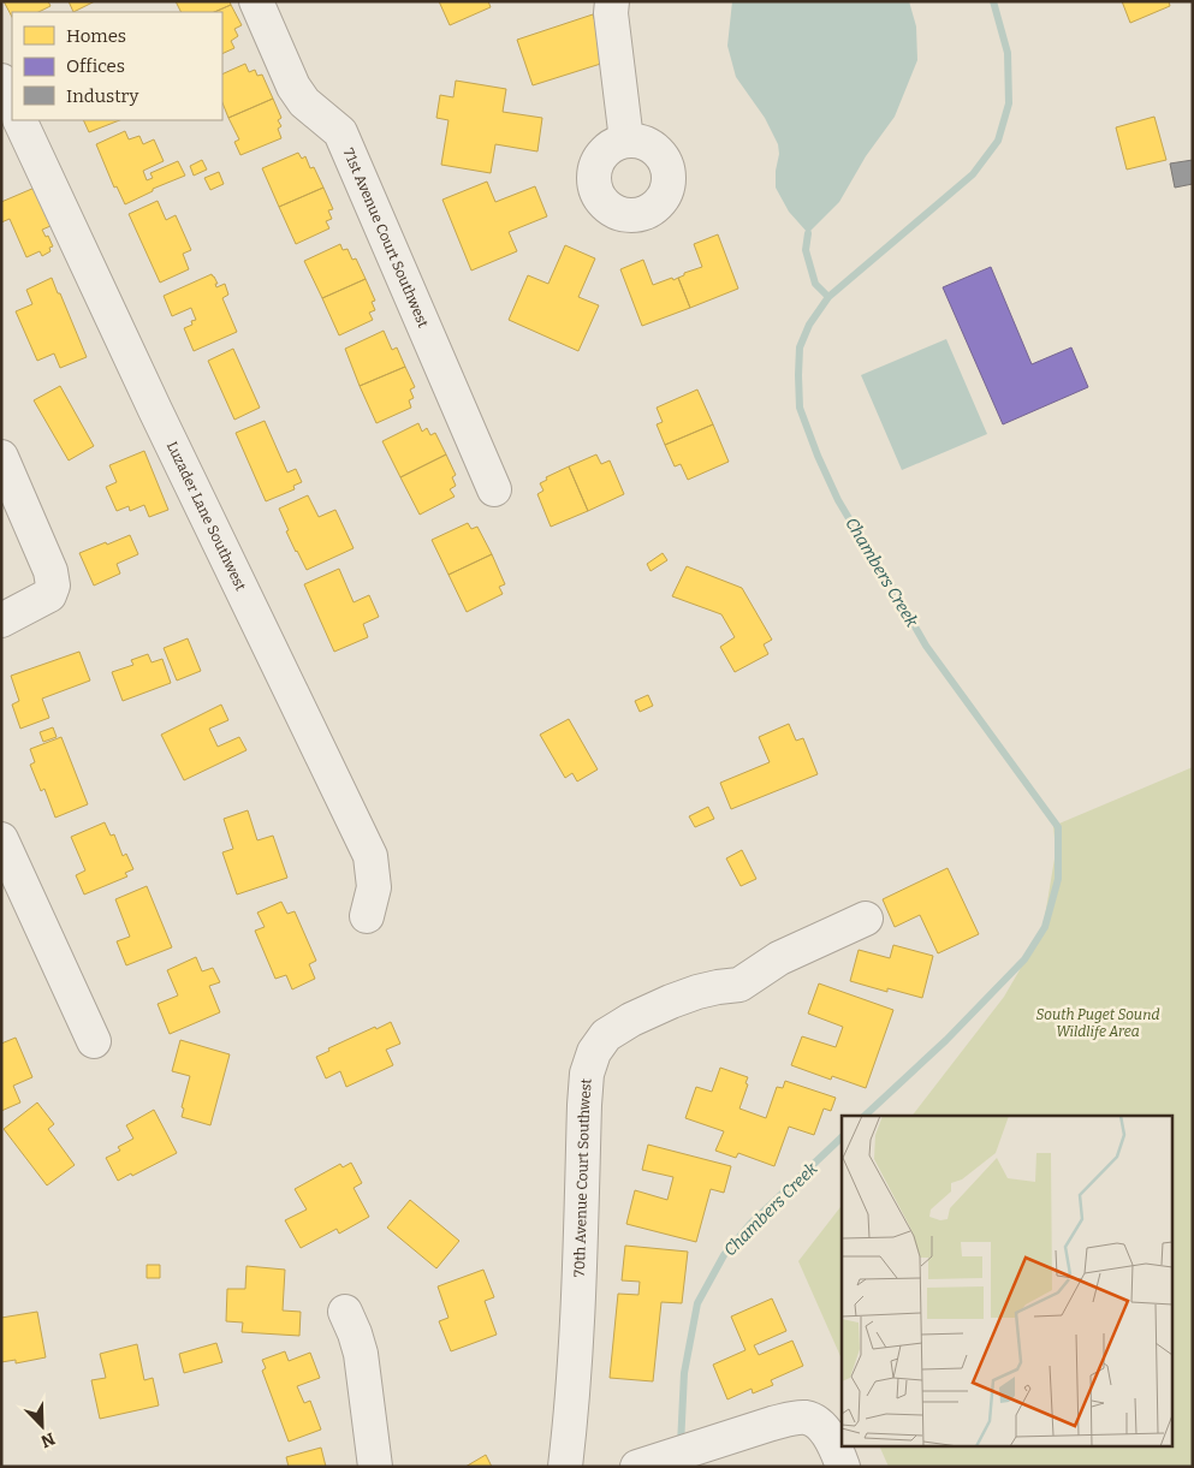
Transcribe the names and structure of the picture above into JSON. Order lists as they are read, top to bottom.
{
  "streets": {
    "street": ["71st Avenue Court Southwest", "Luzader Lane Southwest", "70th Avenue Court Southwest"]
  },
  "water": ["Chambers Creek"],
  "parks": ["South Puget Sound Wildlife Area"],
  "legend": ["Homes", "Offices", "Industry"],
  "north": "bottom right"
}
